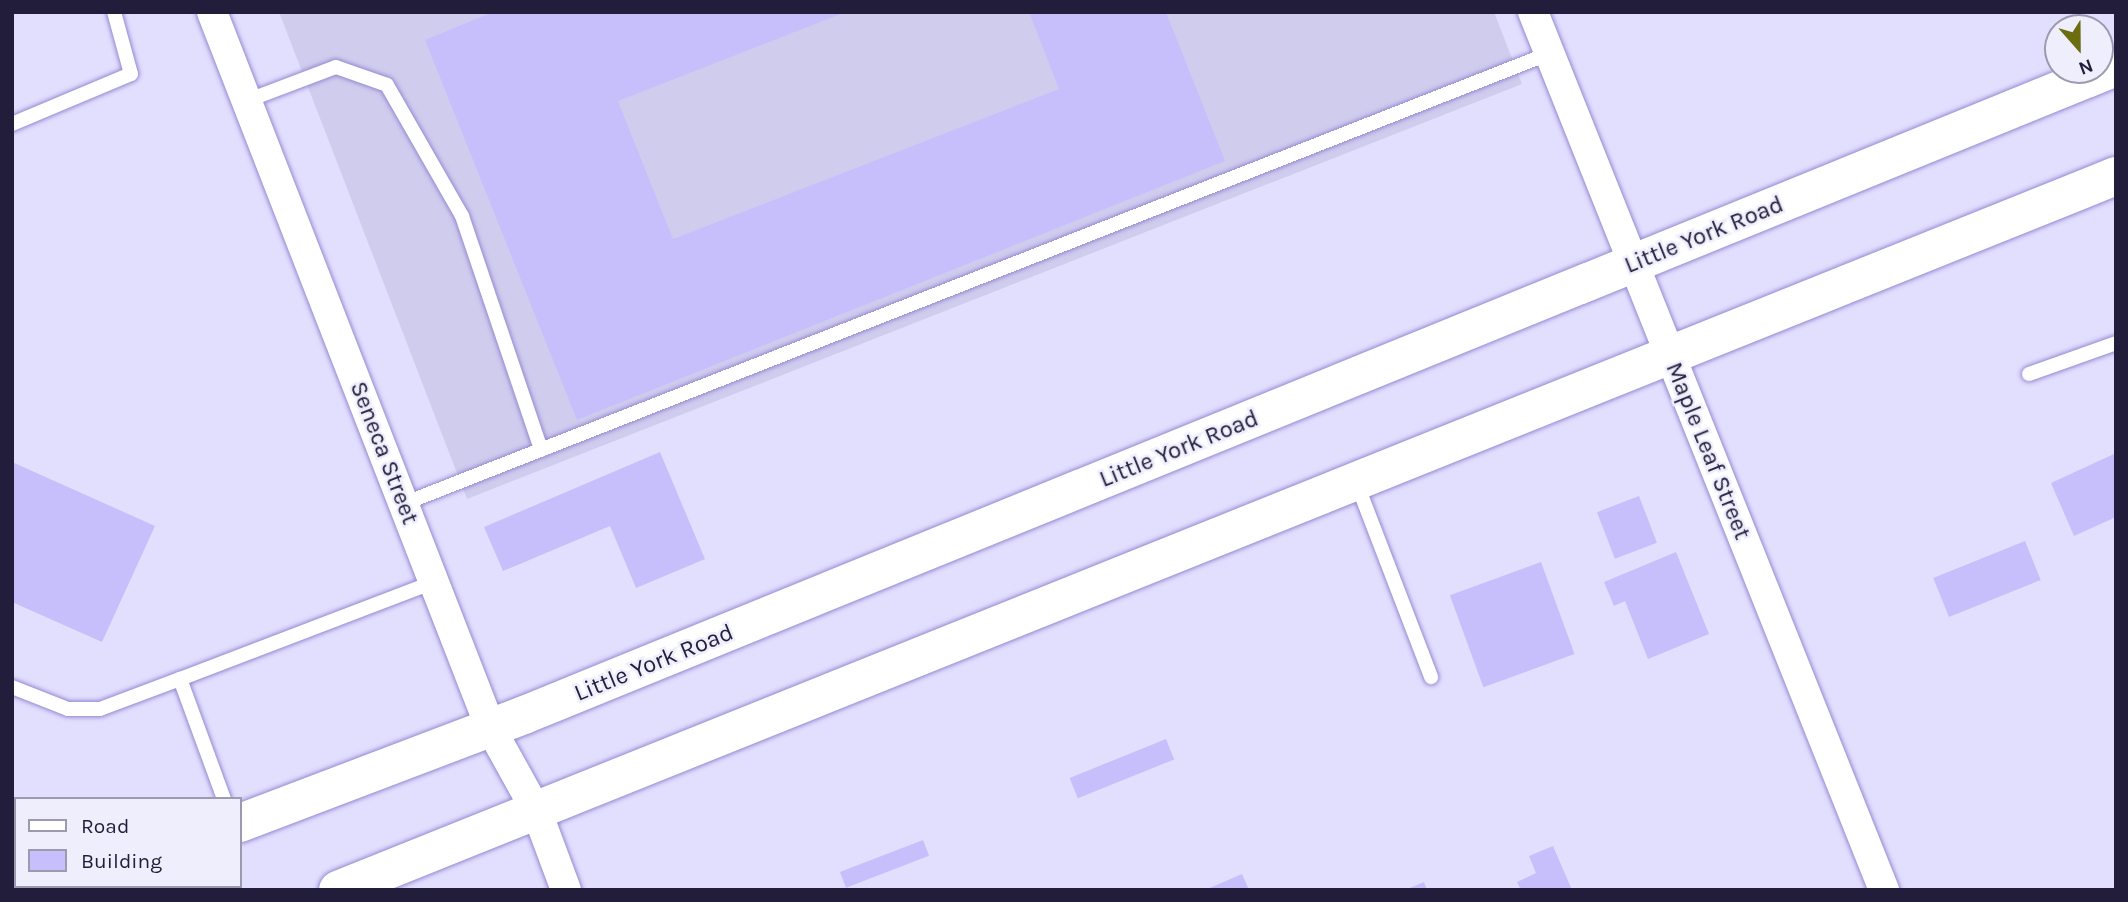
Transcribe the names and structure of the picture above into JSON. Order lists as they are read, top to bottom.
{
  "streets": {
    "main road": ["Little York Road"],
    "street": ["Maple Leaf Street", "Seneca Street"]
  },
  "crossings": [
    ["Little York Road", "Maple Leaf Street"],
    ["Little York Road", "Seneca Street"]
  ],
  "legend": ["Road", "Building"],
  "north": "bottom"
}
